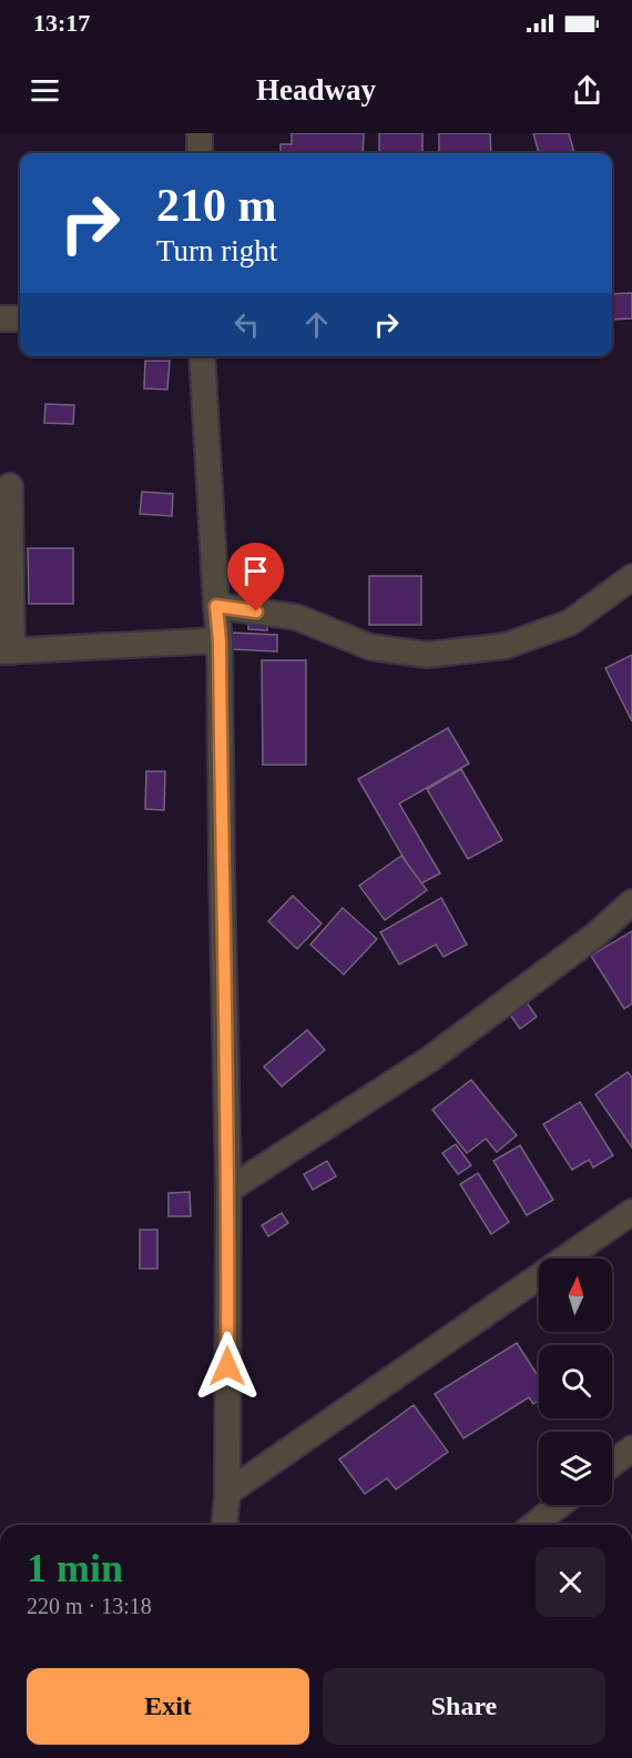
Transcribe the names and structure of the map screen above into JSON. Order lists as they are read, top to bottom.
{
  "north": "top",
  "page": {
    "status": "13:17",
    "header": "Headway",
    "turn": ["210 m", "Turn right"],
    "heading": ["1 min", "220 m · 13:18"],
    "buttons": ["Exit", "Share"]
  }
}
